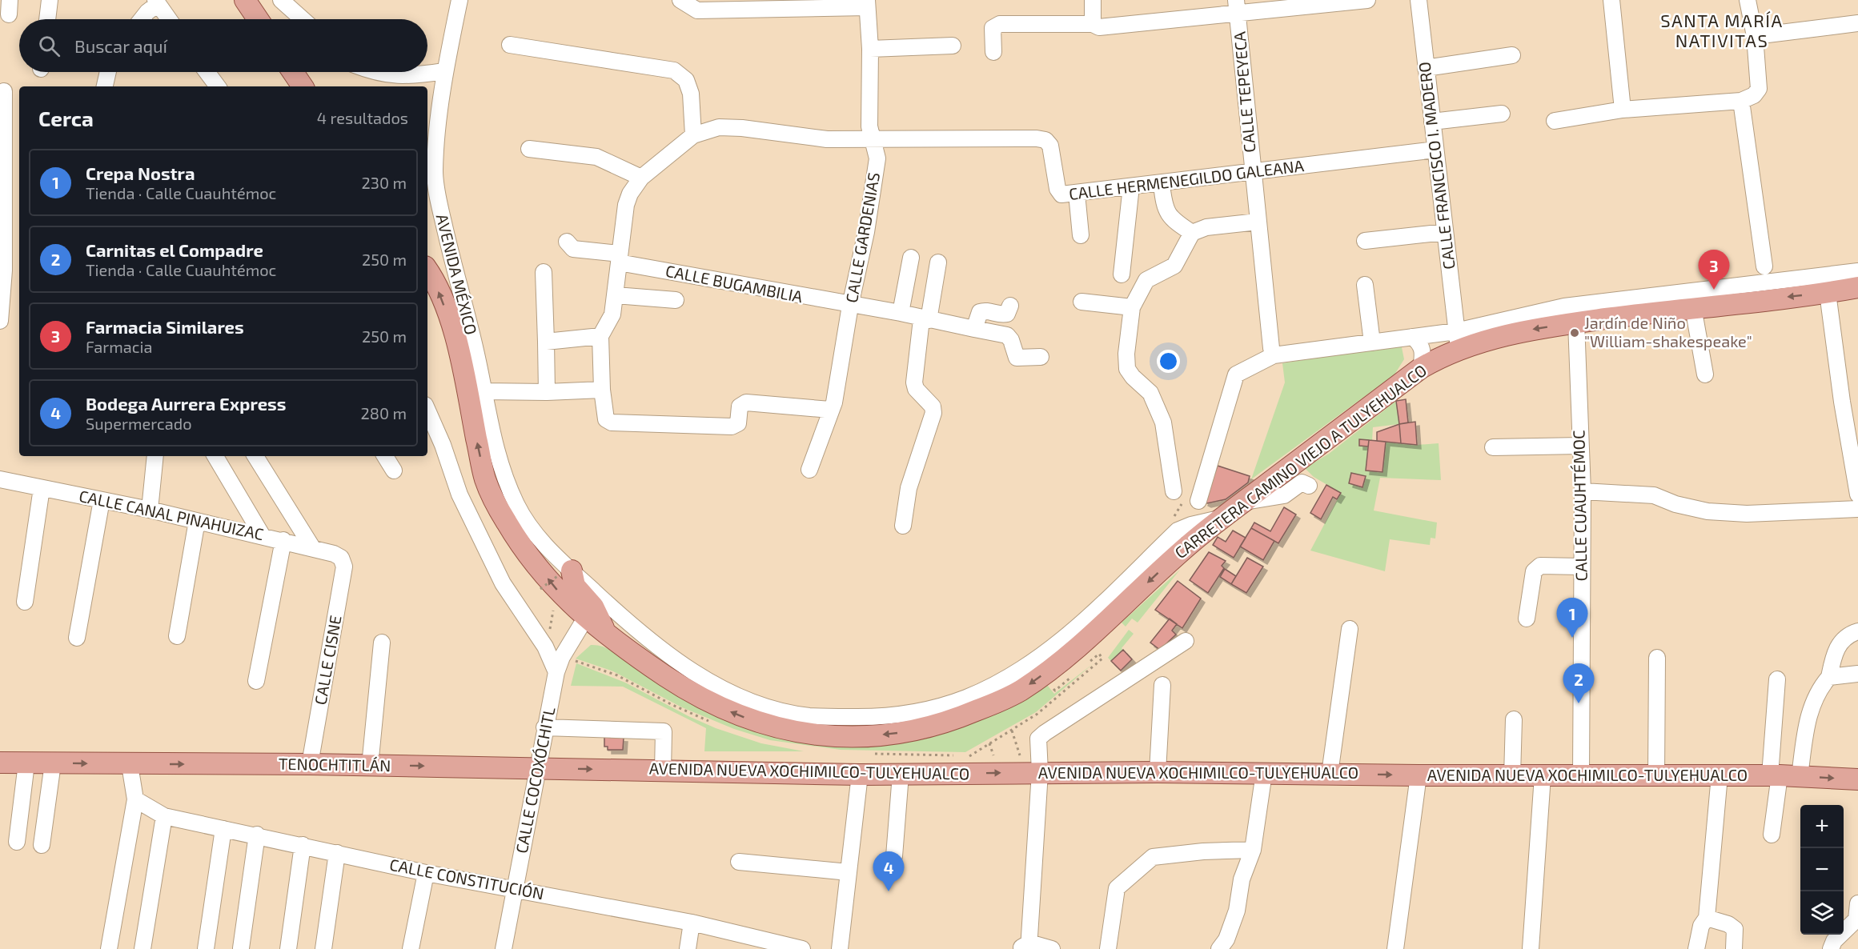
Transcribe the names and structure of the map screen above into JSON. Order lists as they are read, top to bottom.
{
  "streets": {
    "main road": ["CARRETERA CAMINO VIEJO A TULYEHUALCO", "TENOCHTITLÁN", "AVENIDA NUEVA XOCHIMILCO-TULYEHUALCO"],
    "street": [
      "CALLE TEPEYECA",
      "CALLE FRANCISCO I. MADERO",
      "CALLE HERMENEGILDO GALEANA",
      "CALLE GARDENIAS",
      "AVENIDA MÉXICO",
      "CALLE BUGAMBILIA",
      "CALLE CUAUHTÉMOC",
      "CALLE CANAL PINAHUIZAC",
      "CALLE CISNE",
      "CALLE COCOXÓCHITL",
      "CALLE CONSTITUCIÓN"
    ]
  },
  "crossings": [
    ["CALLE TEPEYECA", "CALLE HERMENEGILDO GALEANA"],
    ["CALLE FRANCISCO I. MADERO", "CALLE HERMENEGILDO GALEANA"],
    ["CALLE FRANCISCO I. MADERO", "CARRETERA CAMINO VIEJO A TULYEHUALCO"],
    ["CALLE HERMENEGILDO GALEANA", "CALLE GARDENIAS"],
    ["CALLE HERMENEGILDO GALEANA", "CALLE BUGAMBILIA"],
    ["CALLE GARDENIAS", "CALLE BUGAMBILIA"],
    ["CARRETERA CAMINO VIEJO A TULYEHUALCO", "CALLE CUAUHTÉMOC"],
    ["CARRETERA CAMINO VIEJO A TULYEHUALCO", "CALLE COCOXÓCHITL"],
    ["CALLE CUAUHTÉMOC", "AVENIDA NUEVA XOCHIMILCO-TULYEHUALCO"],
    ["CALLE CANAL PINAHUIZAC", "CALLE CISNE"],
    ["CALLE CISNE", "TENOCHTITLÁN"],
    ["TENOCHTITLÁN", "AVENIDA NUEVA XOCHIMILCO-TULYEHUALCO"],
    ["TENOCHTITLÁN", "CALLE COCOXÓCHITL"],
    ["AVENIDA NUEVA XOCHIMILCO-TULYEHUALCO", "CALLE COCOXÓCHITL"],
    ["CALLE COCOXÓCHITL", "CALLE CONSTITUCIÓN"]
  ],
  "one_way": ["TENOCHTITLÁN"],
  "districts": ["SANTA MARÍA NATIVITAS"],
  "places": ["Jardín de Niño \"William-shakespeake\""],
  "page": {
    "search": "Buscar aquí",
    "heading": ["Cerca", "4 resultados"],
    "list": [
      {
        "mark": "1",
        "name": "Crepa Nostra",
        "note": "Tienda · Calle Cuauhtémoc",
        "value": "230 m"
      },
      {
        "mark": "2",
        "name": "Carnitas el Compadre",
        "note": "Tienda · Calle Cuauhtémoc",
        "value": "250 m"
      },
      {
        "mark": "3",
        "name": "Farmacia Similares",
        "note": "Farmacia",
        "value": "250 m"
      },
      {
        "mark": "4",
        "name": "Bodega Aurrera Express",
        "note": "Supermercado",
        "value": "280 m"
      }
    ],
    "pins": [
      "3",
      "1",
      "2",
      "4"
    ],
    "map_buttons": ["+", "−"]
  }
}
